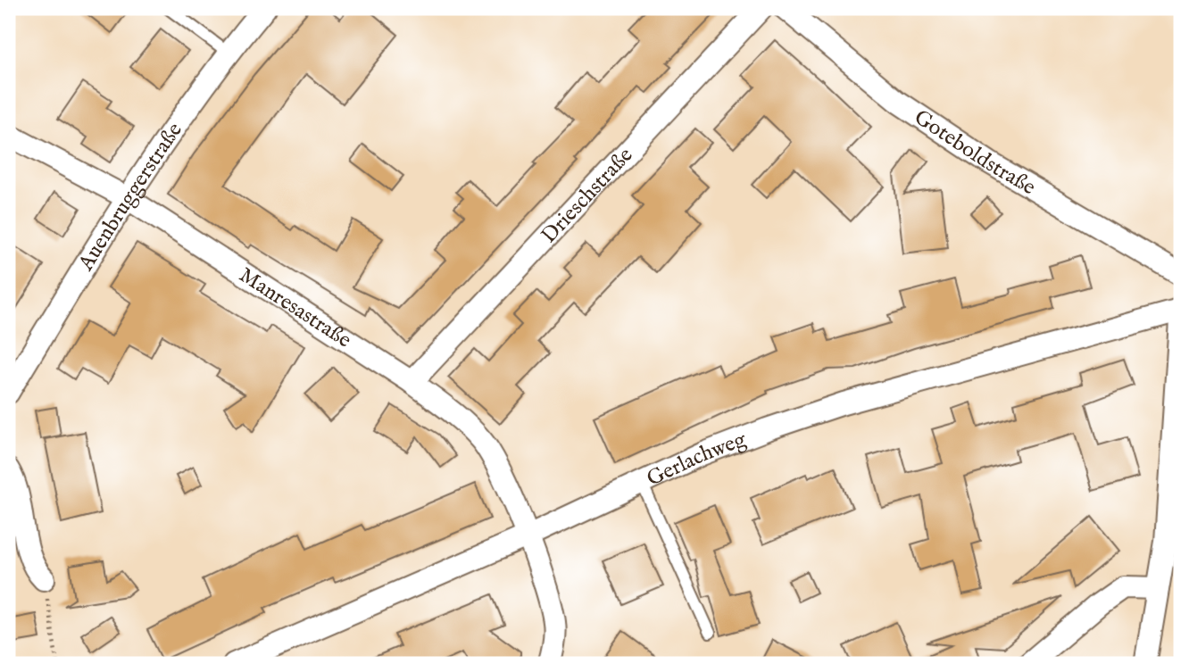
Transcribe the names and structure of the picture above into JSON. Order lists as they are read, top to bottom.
{
  "streets": {
    "street": [
      "Goteboldstraße",
      "Drieschstraße",
      "Auenbruggerstraße",
      "Manresastraße",
      "Gerlachweg"
    ]
  },
  "crossings": [
    ["Drieschstraße", "Manresastraße"],
    ["Auenbruggerstraße", "Manresastraße"],
    ["Manresastraße", "Gerlachweg"]
  ]
}
